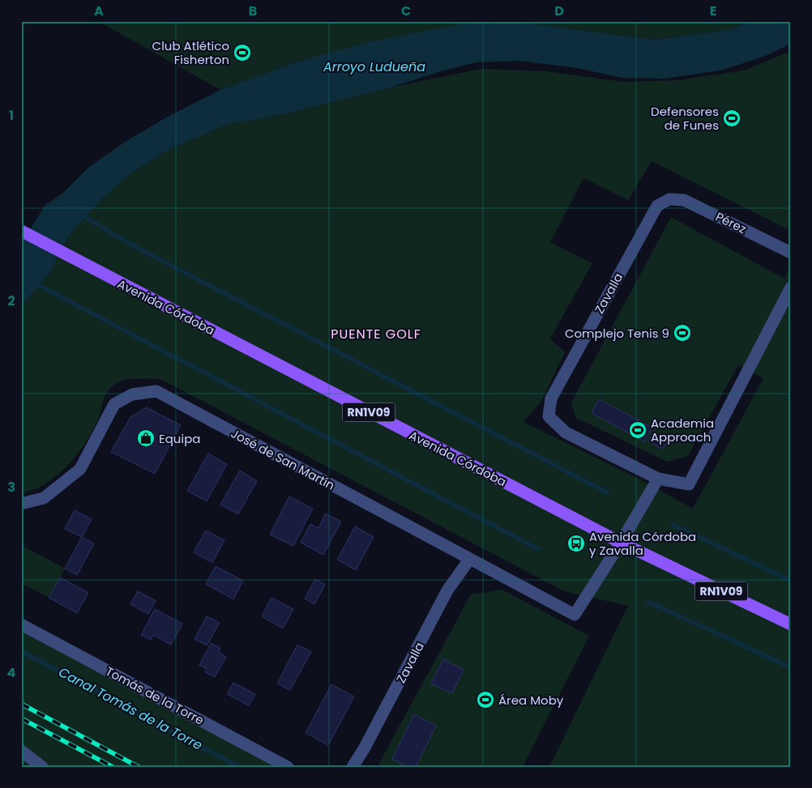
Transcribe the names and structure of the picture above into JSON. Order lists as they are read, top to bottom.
{
  "streets": {
    "main road": ["Avenida Córdoba", "RN1V09"],
    "street": [
      "Pérez",
      "Zavalla",
      "José de San Martín",
      "Tomás de la Torre"
    ]
  },
  "crossings": [
    ["Pérez", "Zavalla"],
    ["Zavalla", "José de San Martín"],
    ["Avenida Córdoba", "José de San Martín"]
  ],
  "districts": ["PUENTE GOLF"],
  "water": ["Arroyo Ludueña", "Canal Tomás de la Torre"],
  "places": {
    "sports": [
      "Club Atlético Fisherton",
      "Defensores de Funes",
      "Complejo Tenis 9",
      "Academia Approach",
      "Área Moby"
    ],
    "shop": ["Equipa"],
    "bus stop": ["Avenida Córdoba y Zavalla"]
  },
  "grid": {
    "columns": [
      "A",
      "B",
      "C",
      "D",
      "E"
    ],
    "rows": [
      "1",
      "2",
      "3",
      "4"
    ]
  }
}
